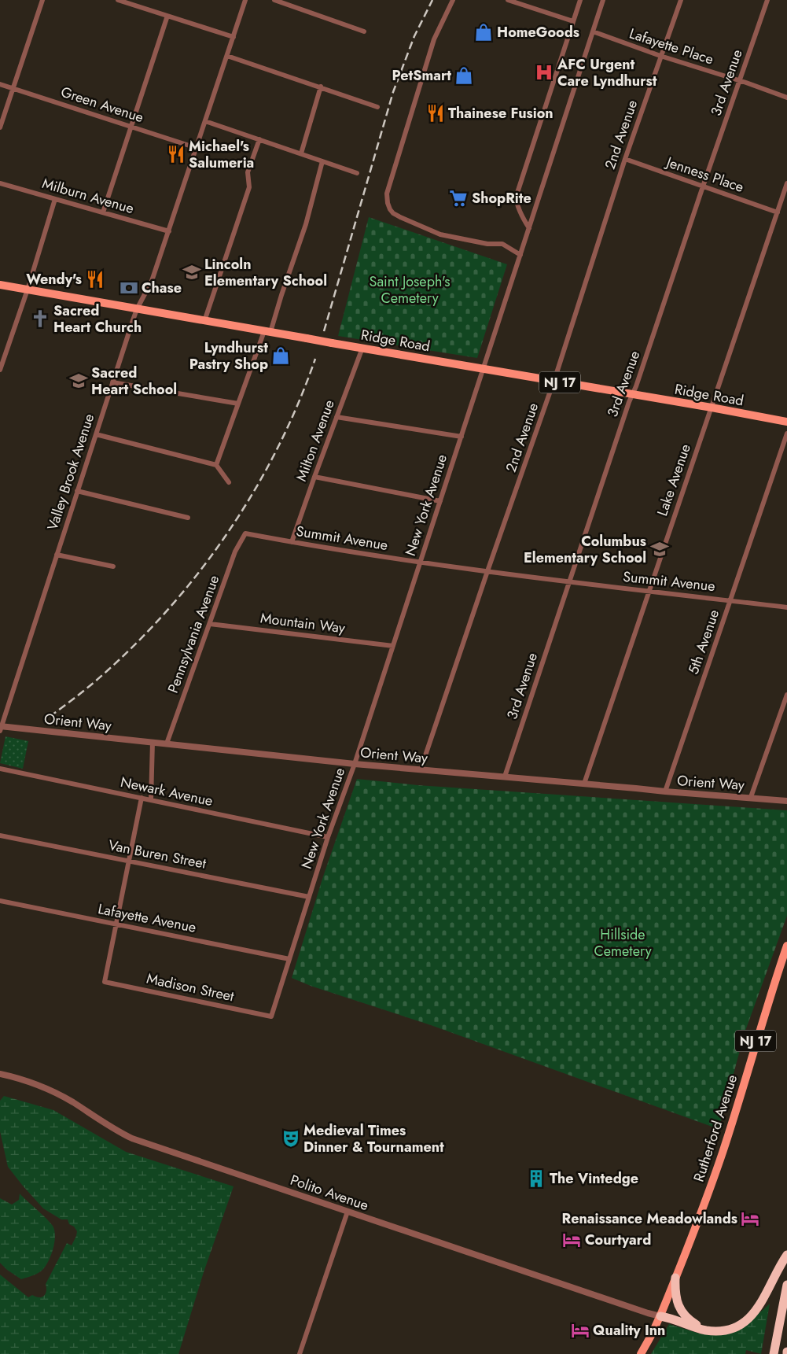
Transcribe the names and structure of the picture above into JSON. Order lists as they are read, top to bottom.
{
  "streets": {
    "main road": ["Ridge Road", "NJ 17", "Rutherford Avenue"],
    "street": [
      "Lafayette Place",
      "3rd Avenue",
      "Green Avenue",
      "2nd Avenue",
      "Jenness Place",
      "Milburn Avenue",
      "Milton Avenue",
      "Valley Brook Avenue",
      "Lake Avenue",
      "New York Avenue",
      "Summit Avenue",
      "Mountain Way",
      "Pennsylvania Avenue",
      "5th Avenue",
      "Orient Way",
      "Newark Avenue",
      "Van Buren Street",
      "Lafayette Avenue",
      "Madison Street",
      "Polito Avenue"
    ]
  },
  "crossings": [
    ["Lafayette Place", "3rd Avenue"],
    ["Lafayette Place", "2nd Avenue"],
    ["Lafayette Place", "New York Avenue"],
    ["3rd Avenue", "Jenness Place"],
    ["3rd Avenue", "Ridge Road"],
    ["3rd Avenue", "Summit Avenue"],
    ["3rd Avenue", "Orient Way"],
    ["Green Avenue", "Valley Brook Avenue"],
    ["2nd Avenue", "Jenness Place"],
    ["2nd Avenue", "Ridge Road"],
    ["2nd Avenue", "Summit Avenue"],
    ["2nd Avenue", "Orient Way"],
    ["Jenness Place", "Lake Avenue"],
    ["Milburn Avenue", "Valley Brook Avenue"],
    ["Ridge Road", "Milton Avenue"],
    ["Ridge Road", "Valley Brook Avenue"],
    ["Ridge Road", "Lake Avenue"],
    ["Ridge Road", "New York Avenue"],
    ["NJ 17", "Rutherford Avenue"],
    ["NJ 17", "Polito Avenue"],
    ["Milton Avenue", "Summit Avenue"],
    ["Valley Brook Avenue", "Orient Way"],
    ["Lake Avenue", "Summit Avenue"],
    ["Lake Avenue", "Orient Way"],
    ["New York Avenue", "Summit Avenue"],
    ["New York Avenue", "Mountain Way"],
    ["New York Avenue", "Orient Way"],
    ["New York Avenue", "Newark Avenue"],
    ["New York Avenue", "Van Buren Street"],
    ["New York Avenue", "Lafayette Avenue"],
    ["New York Avenue", "Madison Street"],
    ["Summit Avenue", "Pennsylvania Avenue"],
    ["Summit Avenue", "5th Avenue"],
    ["Mountain Way", "Pennsylvania Avenue"],
    ["Pennsylvania Avenue", "Orient Way"],
    ["5th Avenue", "Orient Way"],
    ["Lafayette Avenue", "Madison Street"],
    ["Rutherford Avenue", "Polito Avenue"]
  ],
  "parks": ["Saint Joseph's Cemetery", "Hillside Cemetery"],
  "places": {
    "shop": ["HomeGoods", "PetSmart", "Lyndhurst Pastry Shop"],
    "hospital": ["AFC Urgent Care Lyndhurst"],
    "restaurant": ["Thainese Fusion", "Michael's Salumeria", "Wendy's"],
    "supermarket": ["ShopRite"],
    "school or university": ["Lincoln Elementary School", "Sacred Heart School", "Columbus Elementary School"],
    "bank": ["Chase"],
    "church": ["Sacred Heart Church"],
    "theatre": ["Medieval Times Dinner & Tournament"],
    "building": ["The Vintedge"],
    "hotel": ["Renaissance Meadowlands", "Courtyard", "Quality Inn"]
  }
}
